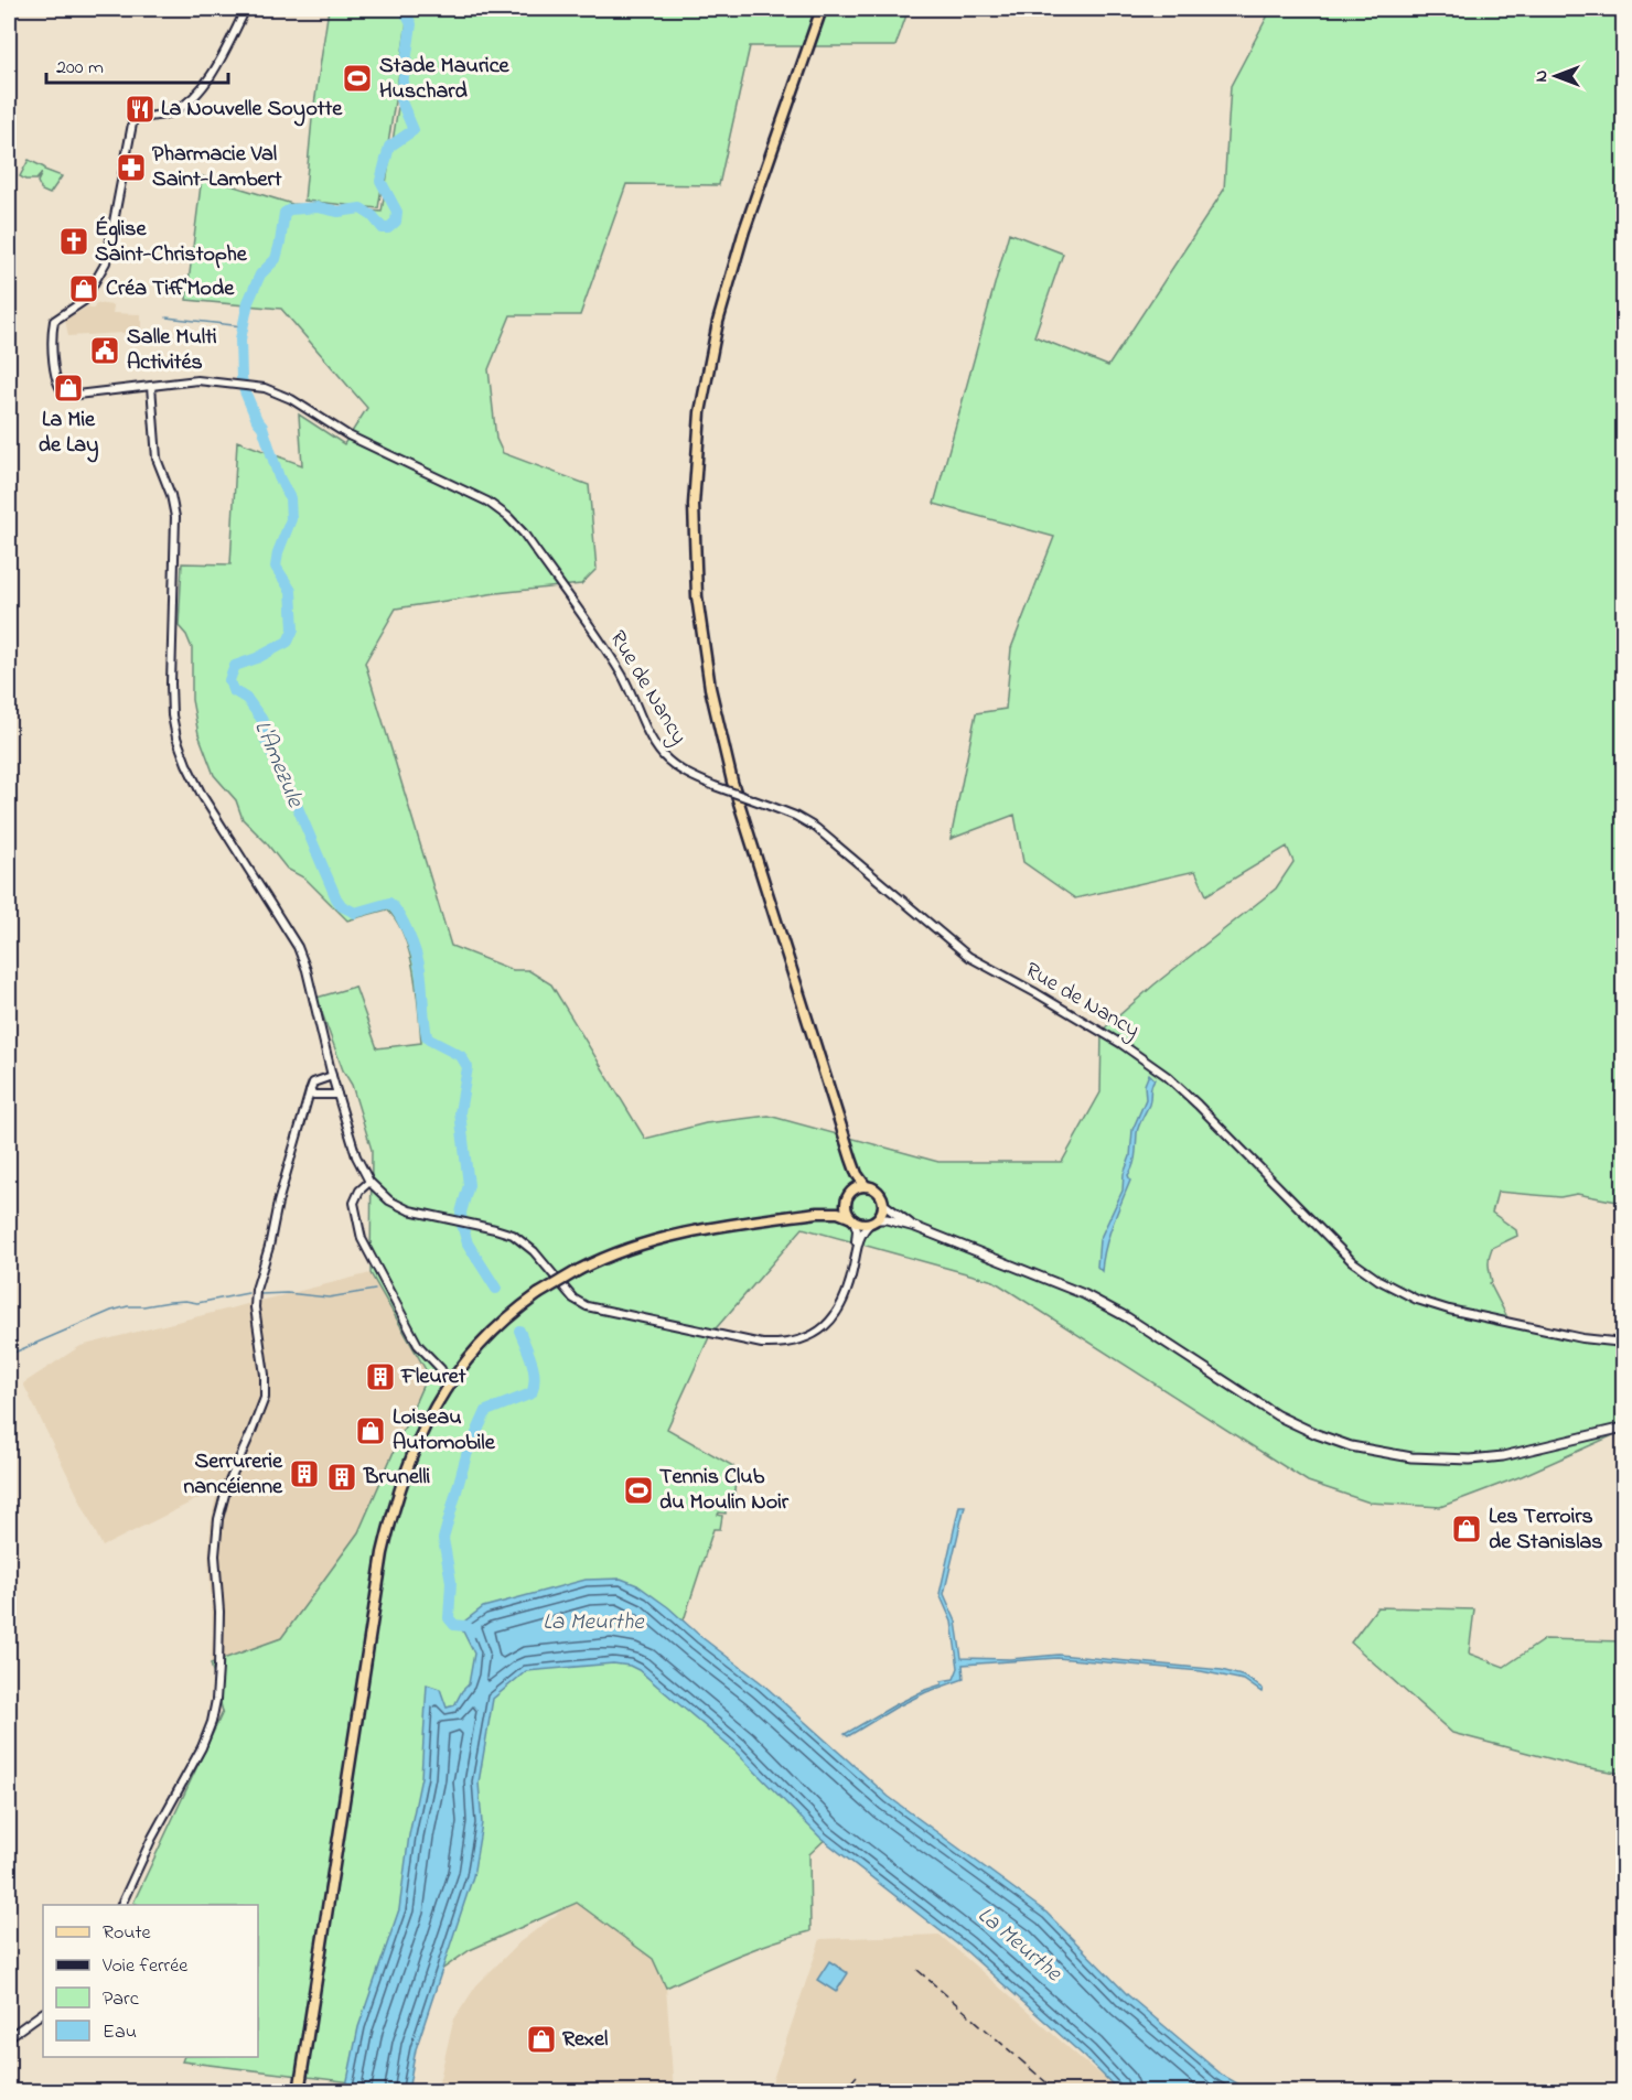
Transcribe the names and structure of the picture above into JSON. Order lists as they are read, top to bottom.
{
  "streets": {
    "street": ["Rue de Nancy"]
  },
  "water": ["L'Amezule", "La Meurthe"],
  "places": {
    "sports": ["Stade Maurice Huschard", "Tennis Club du Moulin Noir"],
    "restaurant": ["La Nouvelle Soyotte"],
    "pharmacy": ["Pharmacie Val Saint-Lambert"],
    "church": ["Église Saint-Christophe"],
    "shop": [
      "Créa Tiff'Mode",
      "La Mie de Lay",
      "Loiseau Automobile",
      "Les Terroirs de Stanislas",
      "Rexel"
    ],
    "public building": ["Salle Multi Activités"],
    "building": ["Fleuret", "Serrurerie nancéienne", "Brunelli"]
  },
  "legend": [
    "Route",
    "Voie ferrée",
    "Parc",
    "Eau"
  ],
  "scale_bar": "200 m",
  "north": "left"
}
